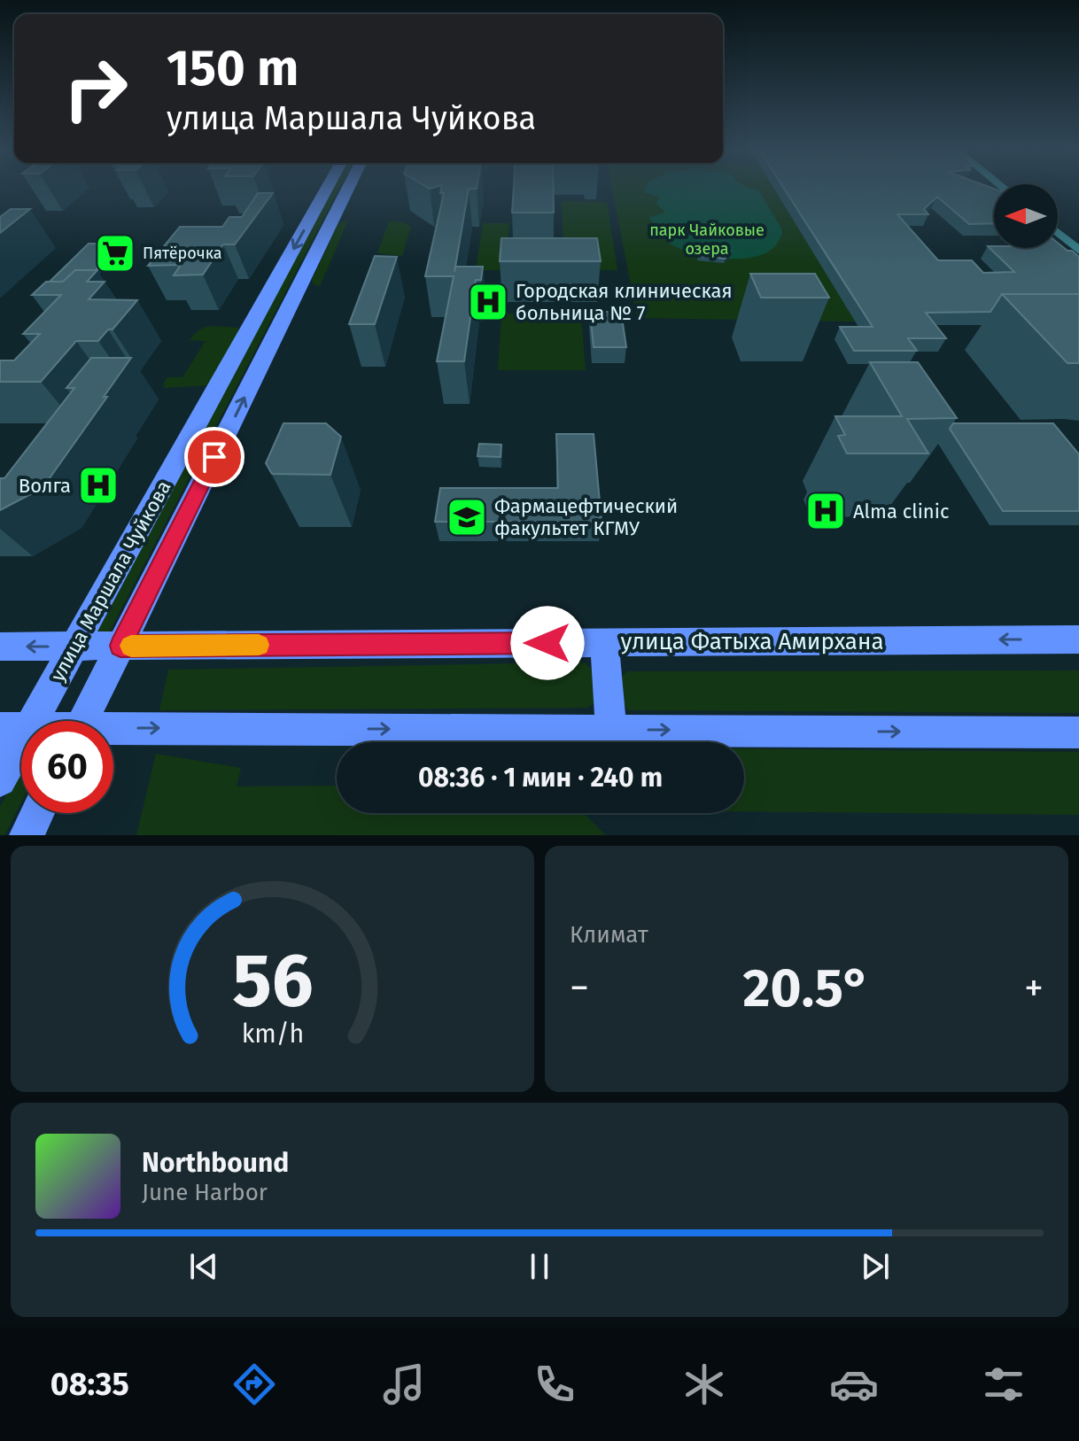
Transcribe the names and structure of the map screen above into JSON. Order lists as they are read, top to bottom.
{
  "streets": {
    "main road": ["улица Маршала Чуйкова", "улица Фатыха Амирхана"]
  },
  "crossings": [
    ["улица Маршала Чуйкова", "улица Фатыха Амирхана"]
  ],
  "parks": ["парк Чайковые озера"],
  "places": {
    "supermarket": ["Пятёрочка"],
    "hospital": ["Городская клиническая больница № 7", "Волга", "Alma clinic"],
    "school or university": ["Фармацефтический факультет КГМУ"]
  },
  "north": "left",
  "page": {
    "turn": ["150 m", "улица Маршала Чуйкова"],
    "limit": "60",
    "trip": "08:36 · 1 мин · 240 m",
    "tile": "Климат",
    "heat": ["−", "20.5°", "+"],
    "song": ["Northbound", "June Harbor"],
    "tabs": "08:35",
    "gauge": ["56", "km/h"]
  }
}
